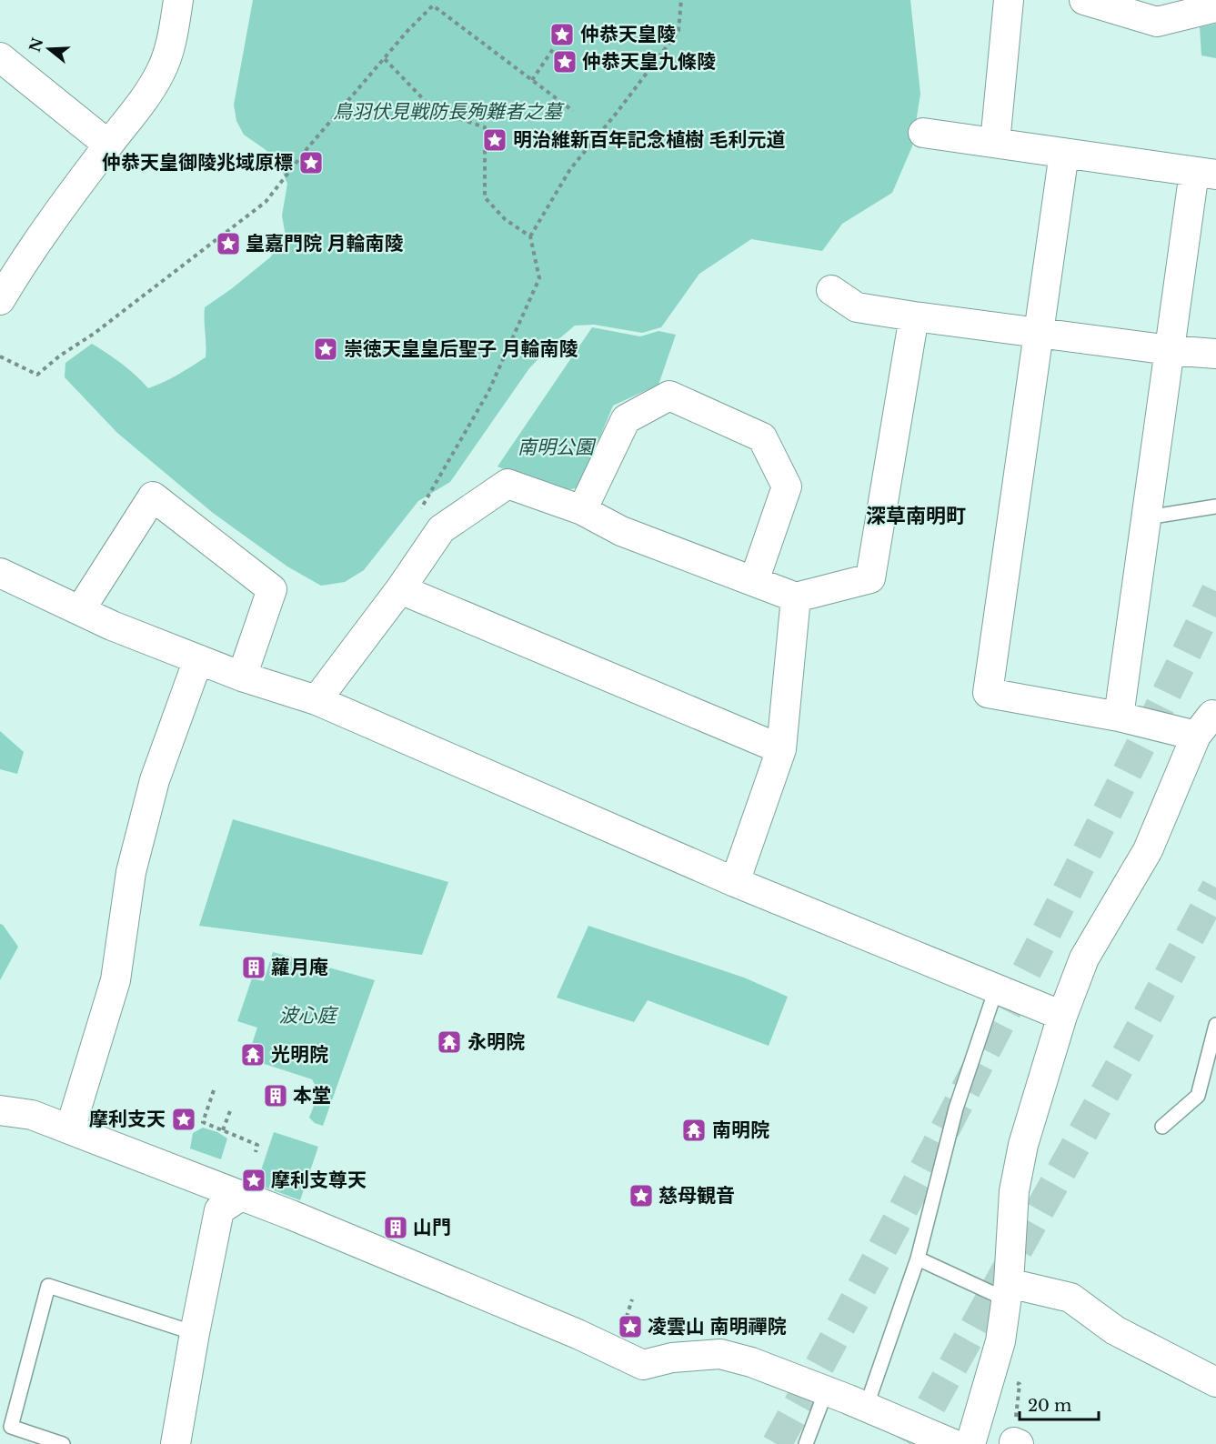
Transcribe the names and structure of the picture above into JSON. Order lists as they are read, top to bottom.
{
  "districts": ["深草南明町"],
  "parks": ["鳥羽伏見戦防長殉難者之墓", "南明公園", "波心庭"],
  "places": {
    "place": [
      "仲恭天皇陵",
      "仲恭天皇九條陵",
      "明治維新百年記念植樹 毛利元道",
      "仲恭天皇御陵兆域原標",
      "皇嘉門院 月輪南陵",
      "崇徳天皇皇后聖子 月輪南陵",
      "摩利支天",
      "摩利支尊天",
      "慈母観音",
      "凌雲山 南明禪院"
    ],
    "building": ["蘿月庵", "本堂", "山門"],
    "temple": ["永明院", "光明院", "南明院"]
  },
  "scale_bar": "20 m",
  "north": "left"
}
